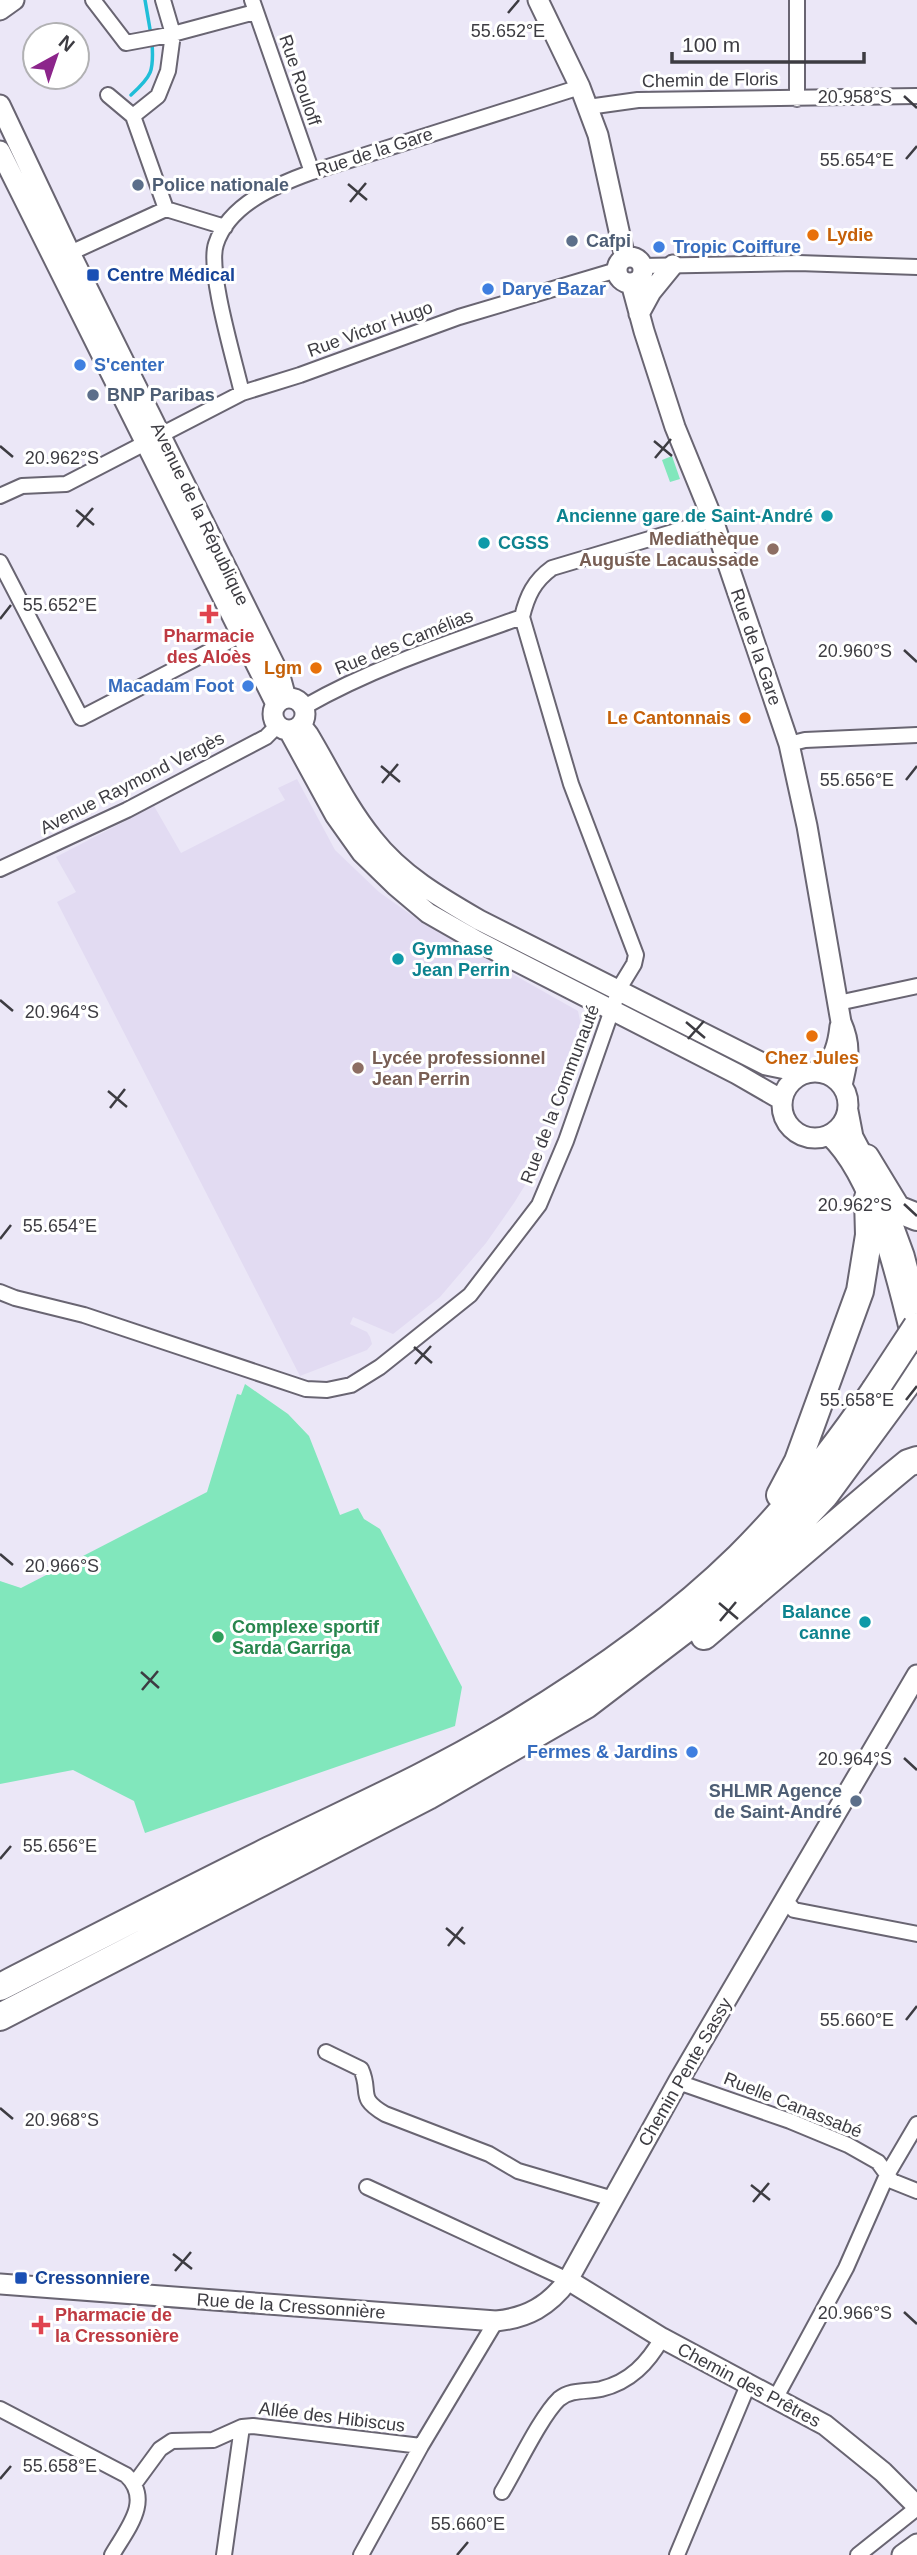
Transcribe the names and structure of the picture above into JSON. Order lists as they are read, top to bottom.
{
  "streets": {
    "main road": [
      "Rue de la Gare",
      "Avenue de la République",
      "Chemin Pente Sassy",
      "Rue de la Cressonnière",
      "Chemin des Prêtres"
    ],
    "street": [
      "Rue Rouloff",
      "Chemin de Floris",
      "Rue Victor Hugo",
      "Rue des Camélias",
      "Avenue Raymond Vergès",
      "Rue de la Communauté",
      "Ruelle Canassabé",
      "Allée des Hibiscus"
    ]
  },
  "crossings": [
    ["Rue Rouloff", "Rue de la Gare"],
    ["Chemin de Floris", "Rue de la Gare"],
    ["Rue de la Gare", "Rue Victor Hugo"],
    ["Rue de la Gare", "Avenue de la République"],
    ["Rue Victor Hugo", "Avenue de la République"],
    ["Avenue de la République", "Rue des Camélias"],
    ["Avenue de la République", "Avenue Raymond Vergès"],
    ["Avenue de la République", "Rue de la Communauté"],
    ["Rue des Camélias", "Avenue Raymond Vergès"],
    ["Rue des Camélias", "Rue de la Communauté"],
    ["Chemin Pente Sassy", "Ruelle Canassabé"],
    ["Chemin Pente Sassy", "Rue de la Cressonnière"],
    ["Chemin Pente Sassy", "Chemin des Prêtres"],
    ["Rue de la Cressonnière", "Chemin des Prêtres"]
  ],
  "places": {
    "other": [
      "Police nationale",
      "Lydie",
      "Cafpi",
      "Tropic Coiffure",
      "Darye Bazar",
      "S'center",
      "BNP Paribas",
      "Ancienne gare de Saint-André",
      "CGSS",
      "Mediathèque Auguste Lacaussade",
      "Lgm",
      "Macadam Foot",
      "Le Cantonnais",
      "Gymnase Jean Perrin",
      "Chez Jules",
      "Lycée professionnel Jean Perrin",
      "Balance canne",
      "Complexe sportif Sarda Garriga",
      "Fermes & Jardins",
      "SHLMR Agence de Saint-André"
    ],
    "transit": ["Centre Médical", "Cressonniere"],
    "health": ["Pharmacie des Aloès", "Pharmacie de la Cressonière"]
  },
  "scale_bar": "100 m",
  "north": "top right",
  "coordinates": [
    "55.652°E",
    "20.958°S",
    "55.654°E",
    "20.962°S",
    "20.960°S",
    "55.656°E",
    "20.964°S",
    "55.658°E",
    "20.966°S",
    "55.660°E",
    "20.968°S"
  ]
}
